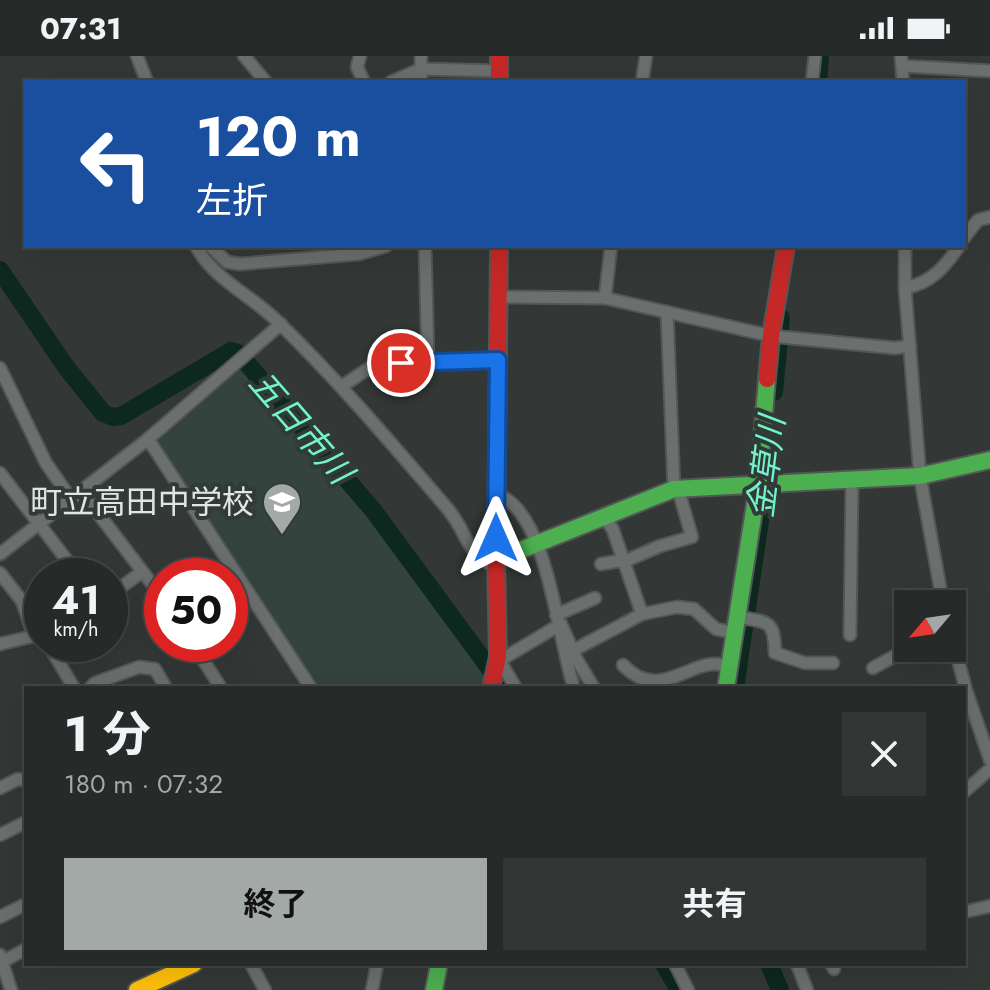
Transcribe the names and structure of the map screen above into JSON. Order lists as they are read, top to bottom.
{
  "water": ["五日市川", "金草川"],
  "places": {
    "school or university": ["町立高田中学校"]
  },
  "north": "bottom left",
  "page": {
    "status": "07:31",
    "turn": ["120 m", "左折"],
    "speed": "41 km/h",
    "limit": "50",
    "heading": ["1 分", "180 m · 07:32"],
    "buttons": ["終了", "共有"]
  }
}
